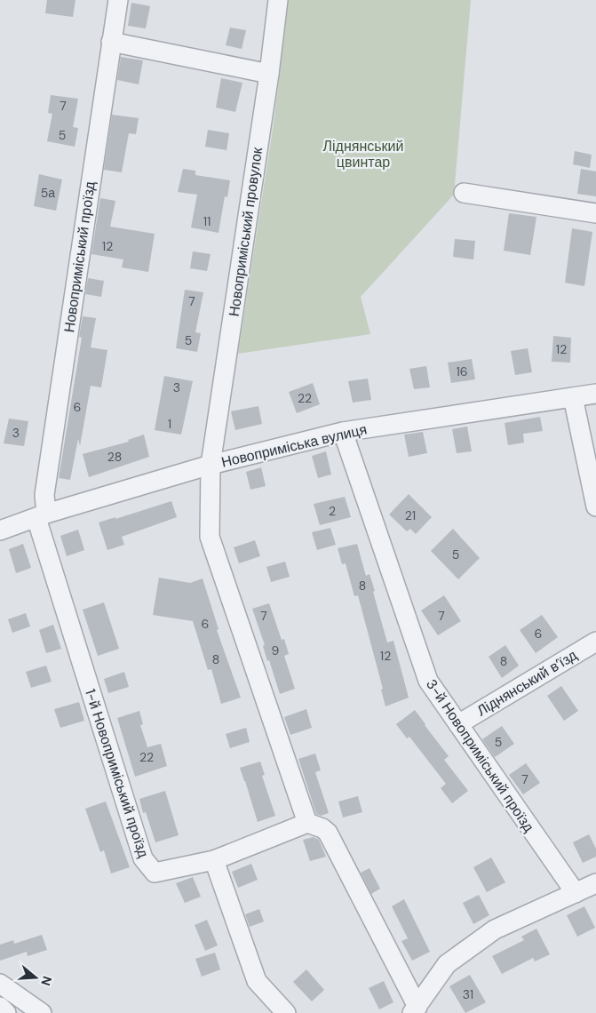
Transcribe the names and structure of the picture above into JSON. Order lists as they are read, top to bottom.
{
  "streets": {
    "street": [
      "Новоприміський провулок",
      "Новоприміський проїзд",
      "Новоприміська вулиця",
      "Ліднянський в’їзд",
      "3-й Новоприміський проїзд",
      "1-й Новоприміський проїзд"
    ]
  },
  "crossings": [
    ["Новоприміський провулок", "Новоприміська вулиця"],
    ["Новоприміський проїзд", "Новоприміська вулиця"],
    ["Новоприміський проїзд", "1-й Новоприміський проїзд"],
    ["Новоприміська вулиця", "3-й Новоприміський проїзд"],
    ["Новоприміська вулиця", "1-й Новоприміський проїзд"],
    ["Ліднянський в’їзд", "3-й Новоприміський проїзд"]
  ],
  "parks": ["Ліднянський цвинтар"],
  "house_numbers": [
    "7",
    "5",
    "5а",
    "11",
    "12",
    "7",
    "5",
    "12",
    "16",
    "3",
    "22",
    "6",
    "1",
    "3",
    "28",
    "2",
    "21",
    "5",
    "8",
    "7",
    "7",
    "6",
    "6",
    "9",
    "12",
    "8",
    "8",
    "5",
    "22",
    "7",
    "31"
  ],
  "north": "right"
}
